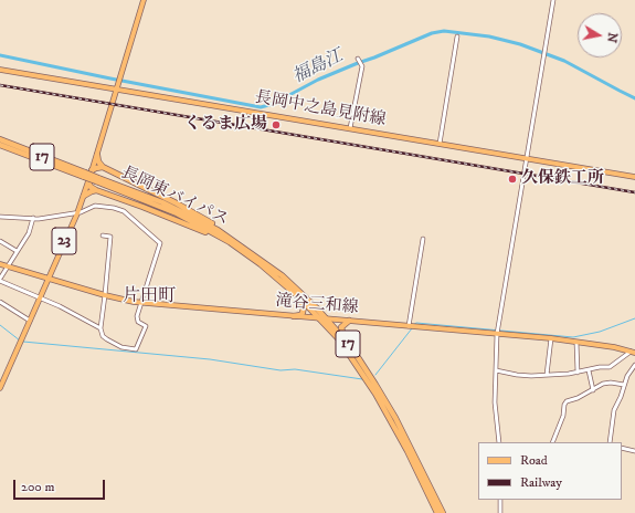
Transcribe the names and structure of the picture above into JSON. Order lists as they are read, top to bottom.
{
  "streets": {
    "highway": ["17", "長岡東バイパス"],
    "main road": ["長岡中之島見附線", "23", "滝谷三和線"]
  },
  "crossings": [
    ["長岡中之島見附線", "23"],
    ["17", "長岡東バイパス"],
    ["17", "滝谷三和線"],
    ["長岡東バイパス", "滝谷三和線"],
    ["23", "滝谷三和線"]
  ],
  "districts": ["片田町"],
  "water": ["福島江"],
  "places": ["くるま広場", "久保鉄工所"],
  "legend": ["Road", "Railway"],
  "scale_bar": "200 m",
  "north": "right"
}
